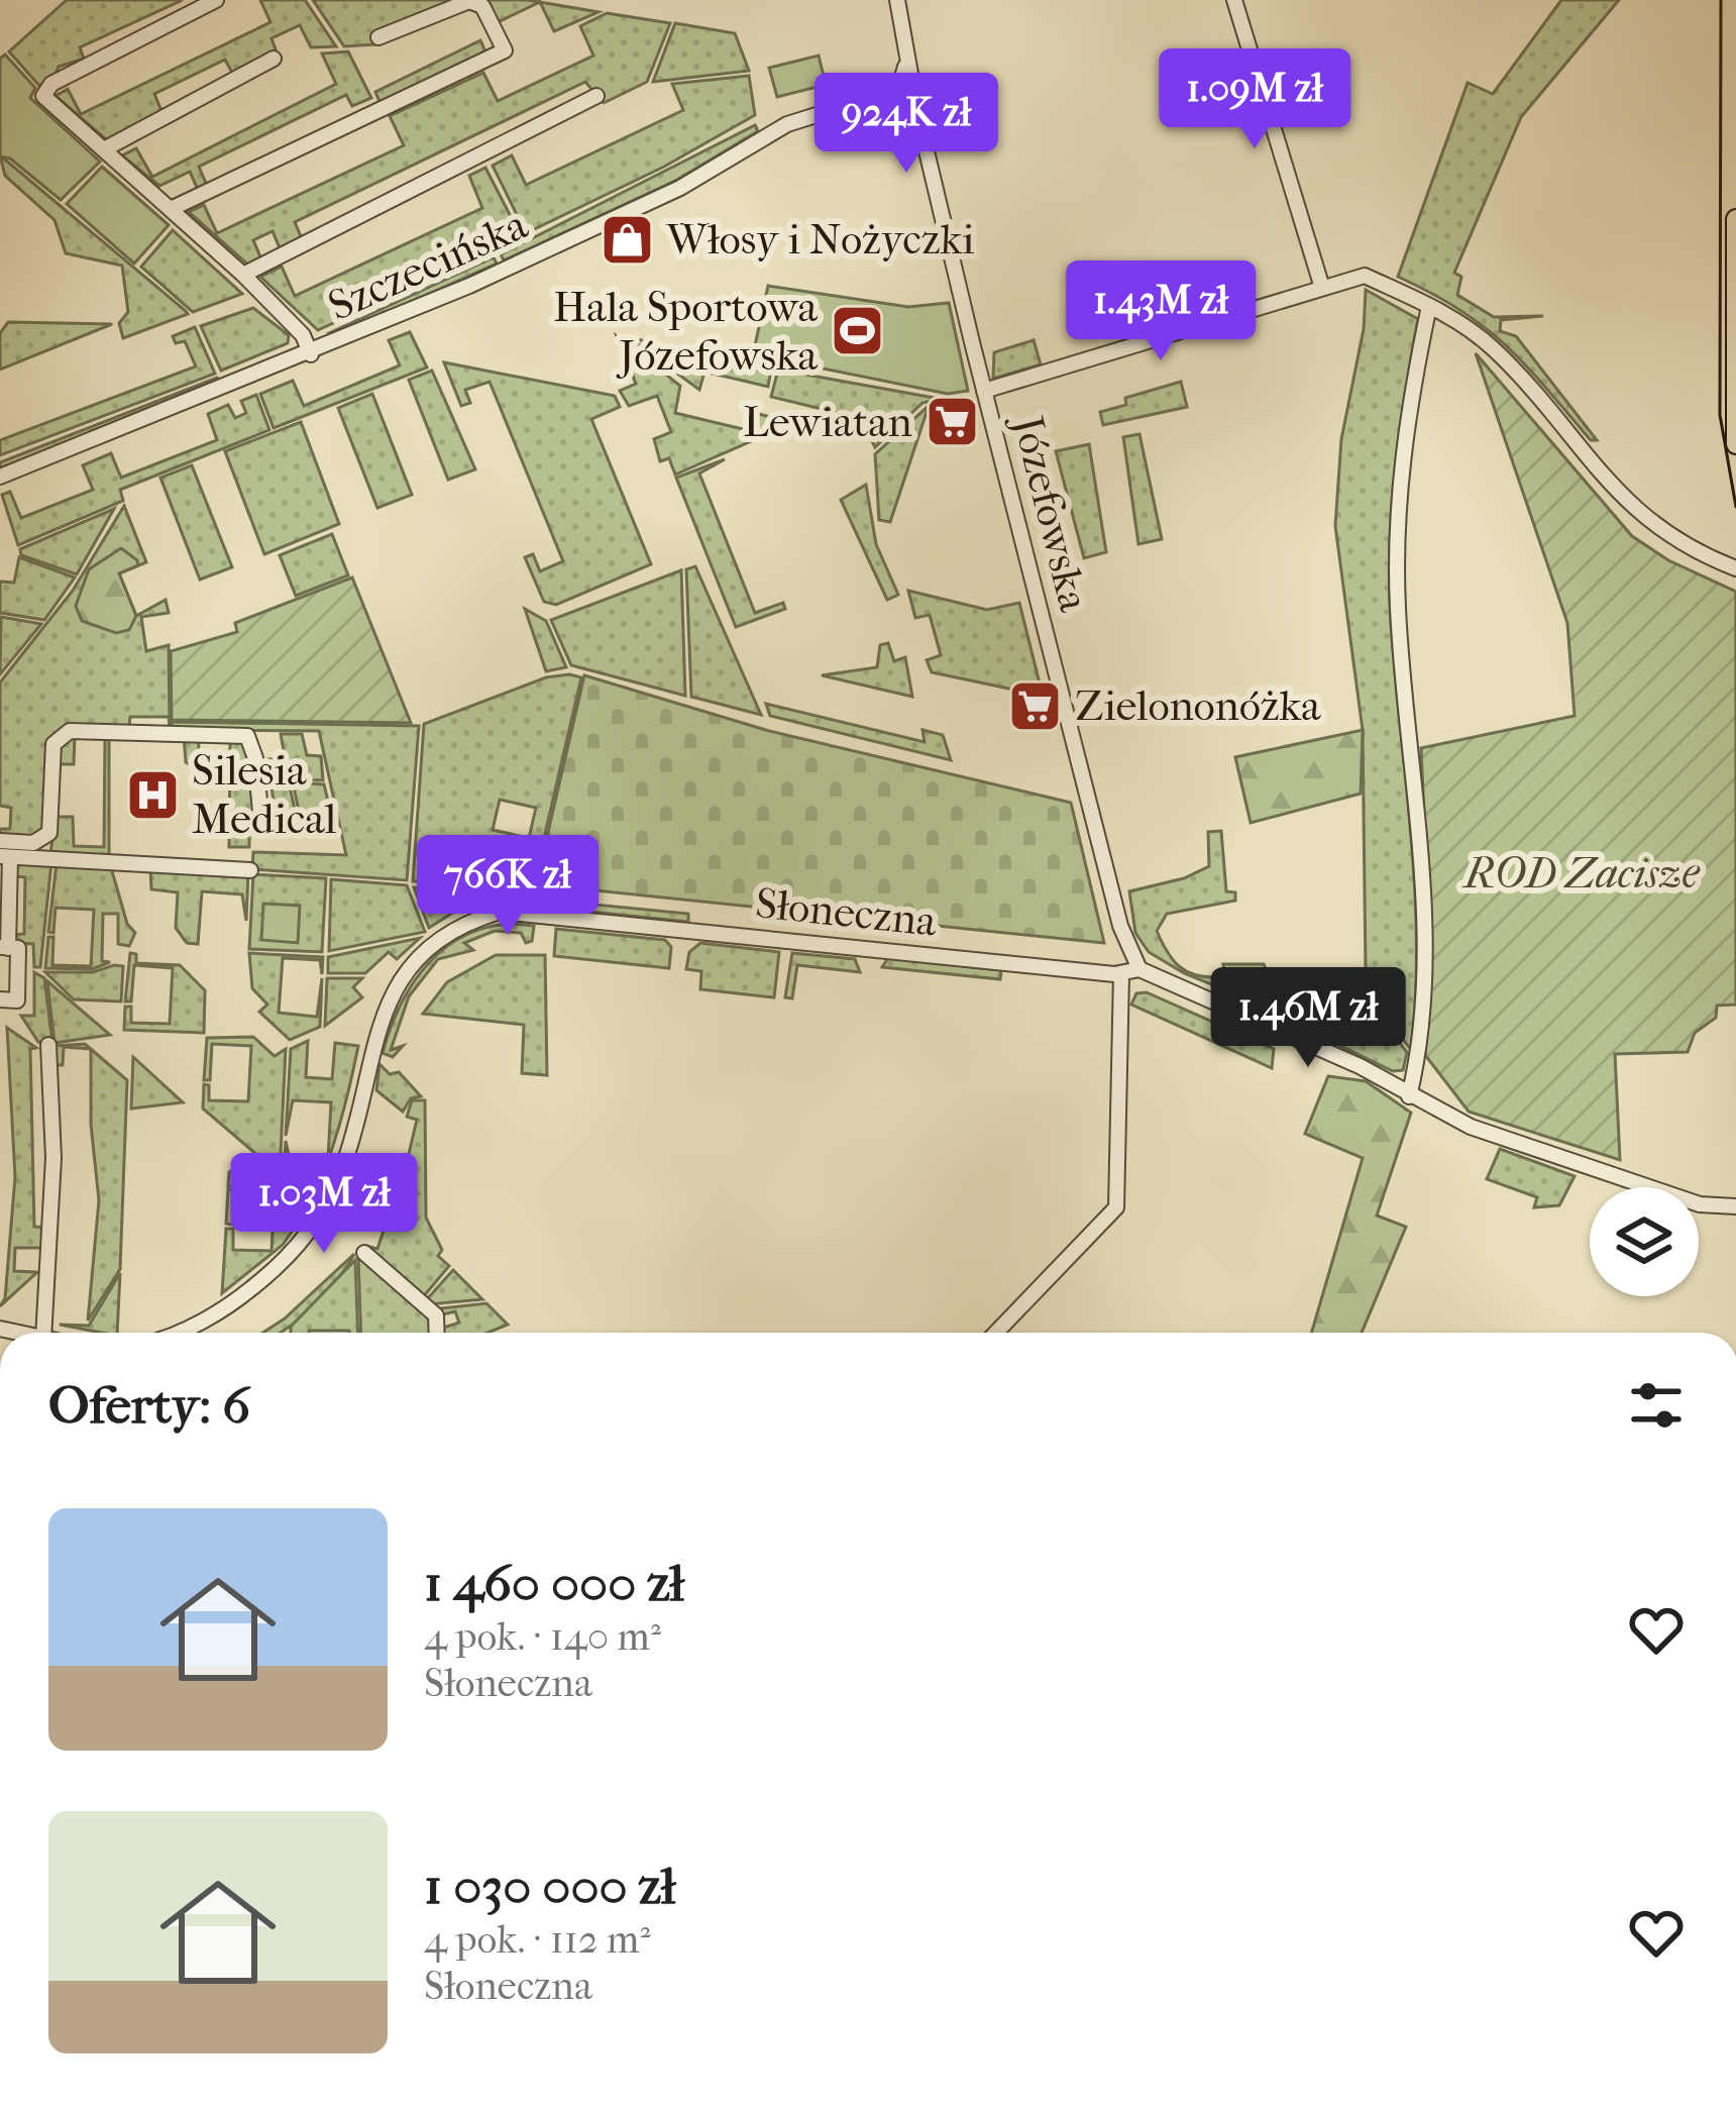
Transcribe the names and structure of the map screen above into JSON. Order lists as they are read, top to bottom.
{
  "streets": {
    "street": ["Szczecińska", "Józefowska", "Słoneczna"]
  },
  "crossings": [
    ["Szczecińska", "Józefowska"],
    ["Józefowska", "Słoneczna"]
  ],
  "parks": ["ROD Zacisze"],
  "places": {
    "shop": ["Włosy i Nożyczki"],
    "sports": ["Hala Sportowa Józefowska"],
    "supermarket": ["Lewiatan", "Zielononóżka"],
    "hospital": ["Silesia Medical"]
  },
  "page": {
    "price": [
      "1.09M zł",
      "924K zł",
      "1.43M zł",
      "766K zł",
      "1.46M zł",
      "1.03M zł"
    ],
    "heading": "Oferty: 6",
    "list": [
      {
        "name": "1 460 000 zł",
        "note": "4 pok. · 140 m² · Słoneczna"
      },
      {
        "name": "1 030 000 zł",
        "note": "4 pok. · 112 m² · Słoneczna"
      }
    ]
  }
}
